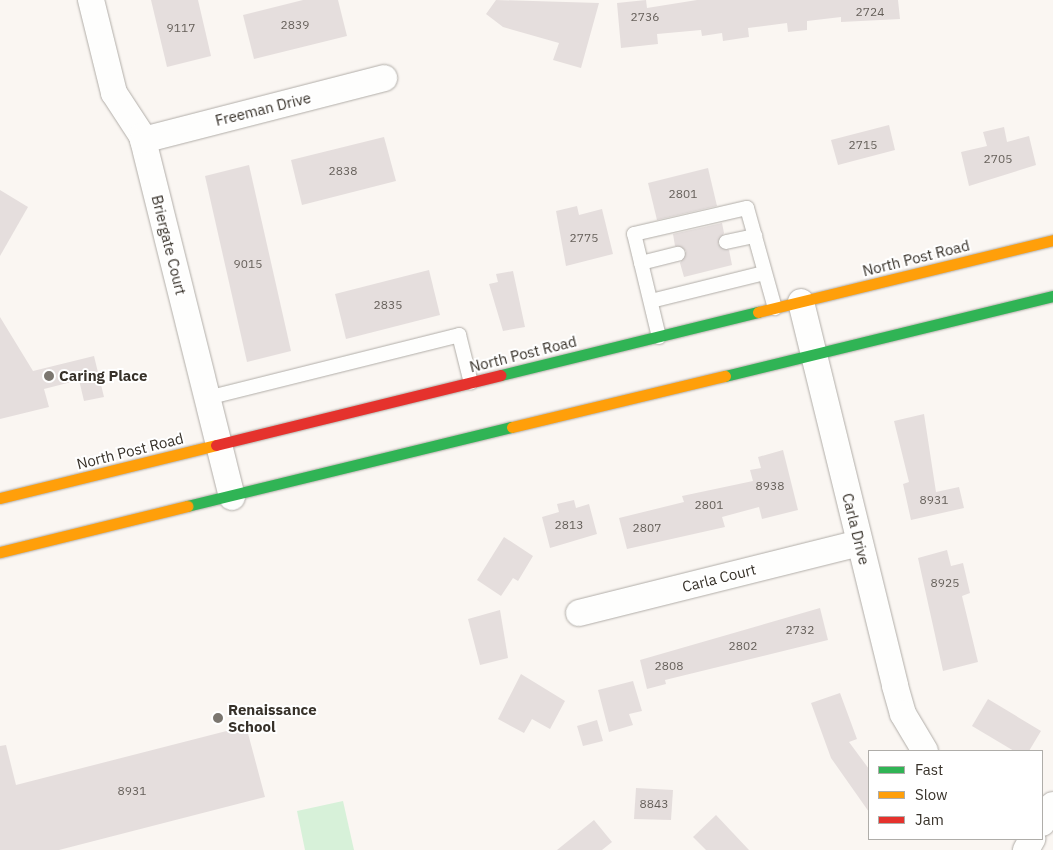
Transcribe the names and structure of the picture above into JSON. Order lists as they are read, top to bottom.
{
  "streets": {
    "main road": ["North Post Road"],
    "street": [
      "Freeman Drive",
      "Briergate Court",
      "Carla Drive",
      "Carla Court"
    ]
  },
  "crossings": [
    ["Freeman Drive", "Briergate Court"],
    ["Briergate Court", "North Post Road"],
    ["North Post Road", "Carla Drive"],
    ["Carla Drive", "Carla Court"]
  ],
  "places": ["Caring Place", "Renaissance School"],
  "house_numbers": [
    "2724",
    "2736",
    "2839",
    "9117",
    "2715",
    "2705",
    "2838",
    "2801",
    "2775",
    "9015",
    "2835",
    "8938",
    "8931",
    "2801",
    "2813",
    "2807",
    "8925",
    "2732",
    "2802",
    "2808",
    "8931",
    "8843"
  ],
  "legend": ["Fast", "Slow", "Jam"]
}
